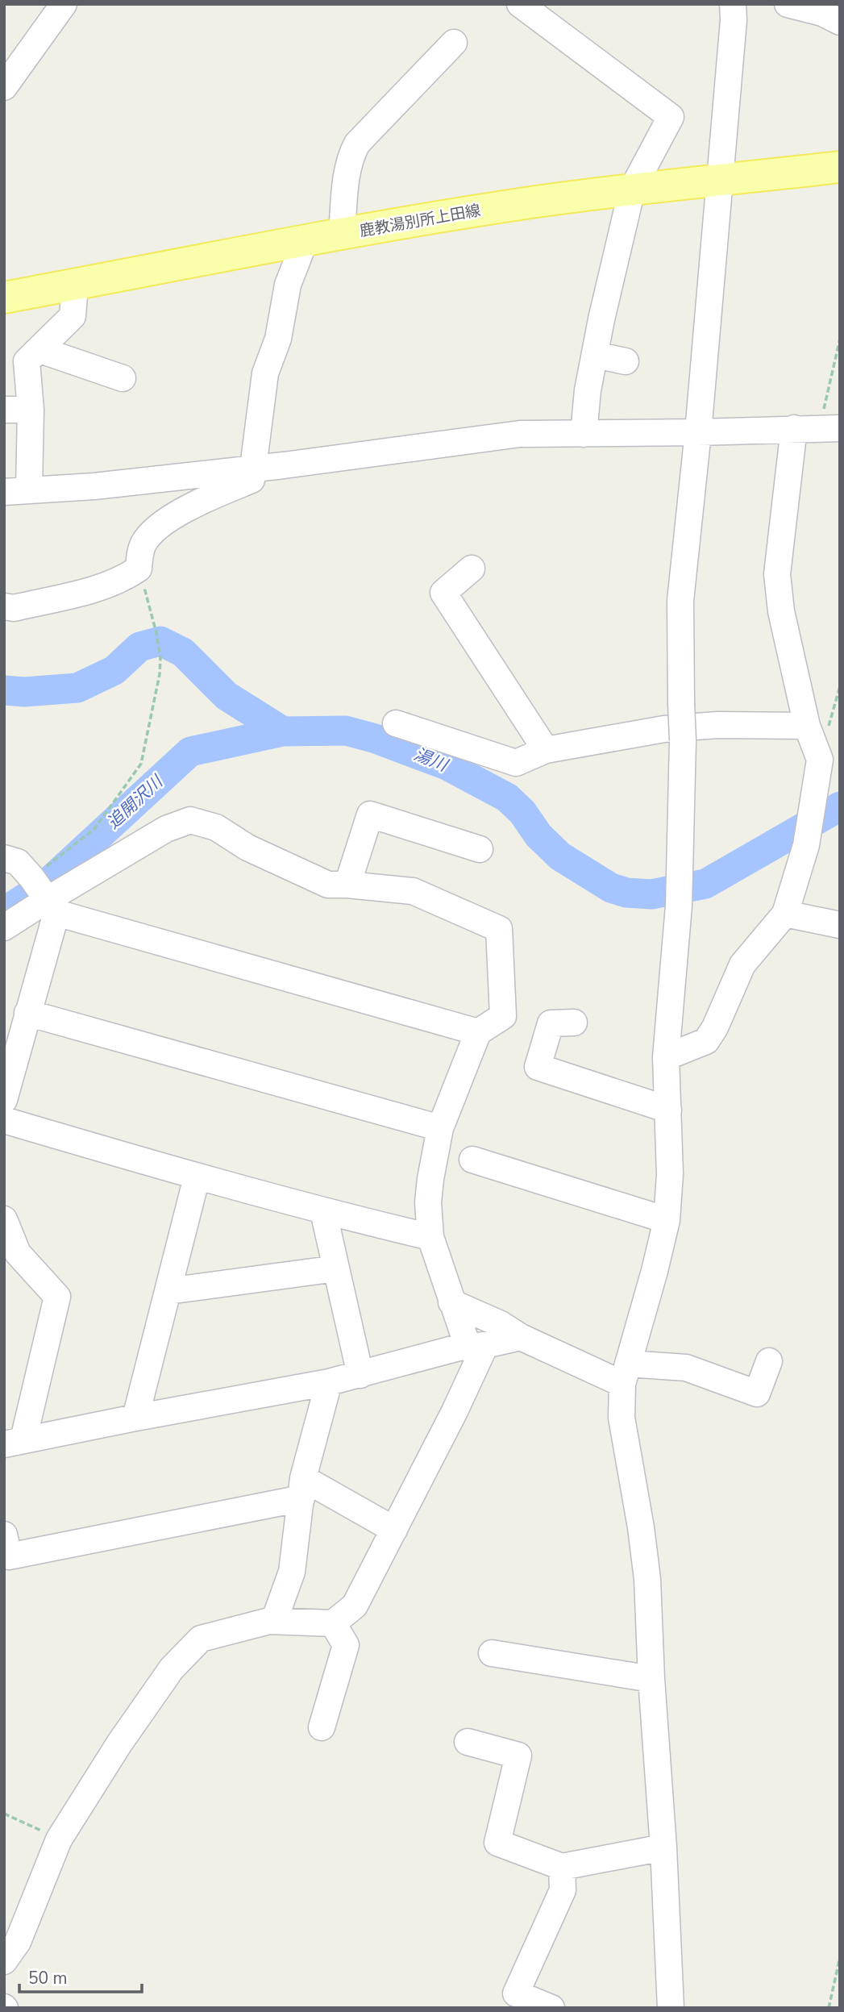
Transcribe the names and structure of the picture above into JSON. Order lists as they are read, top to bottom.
{
  "streets": {
    "main road": ["鹿教湯別所上田線"]
  },
  "water": ["湯川", "追開沢川"],
  "scale_bar": "50 m"
}
